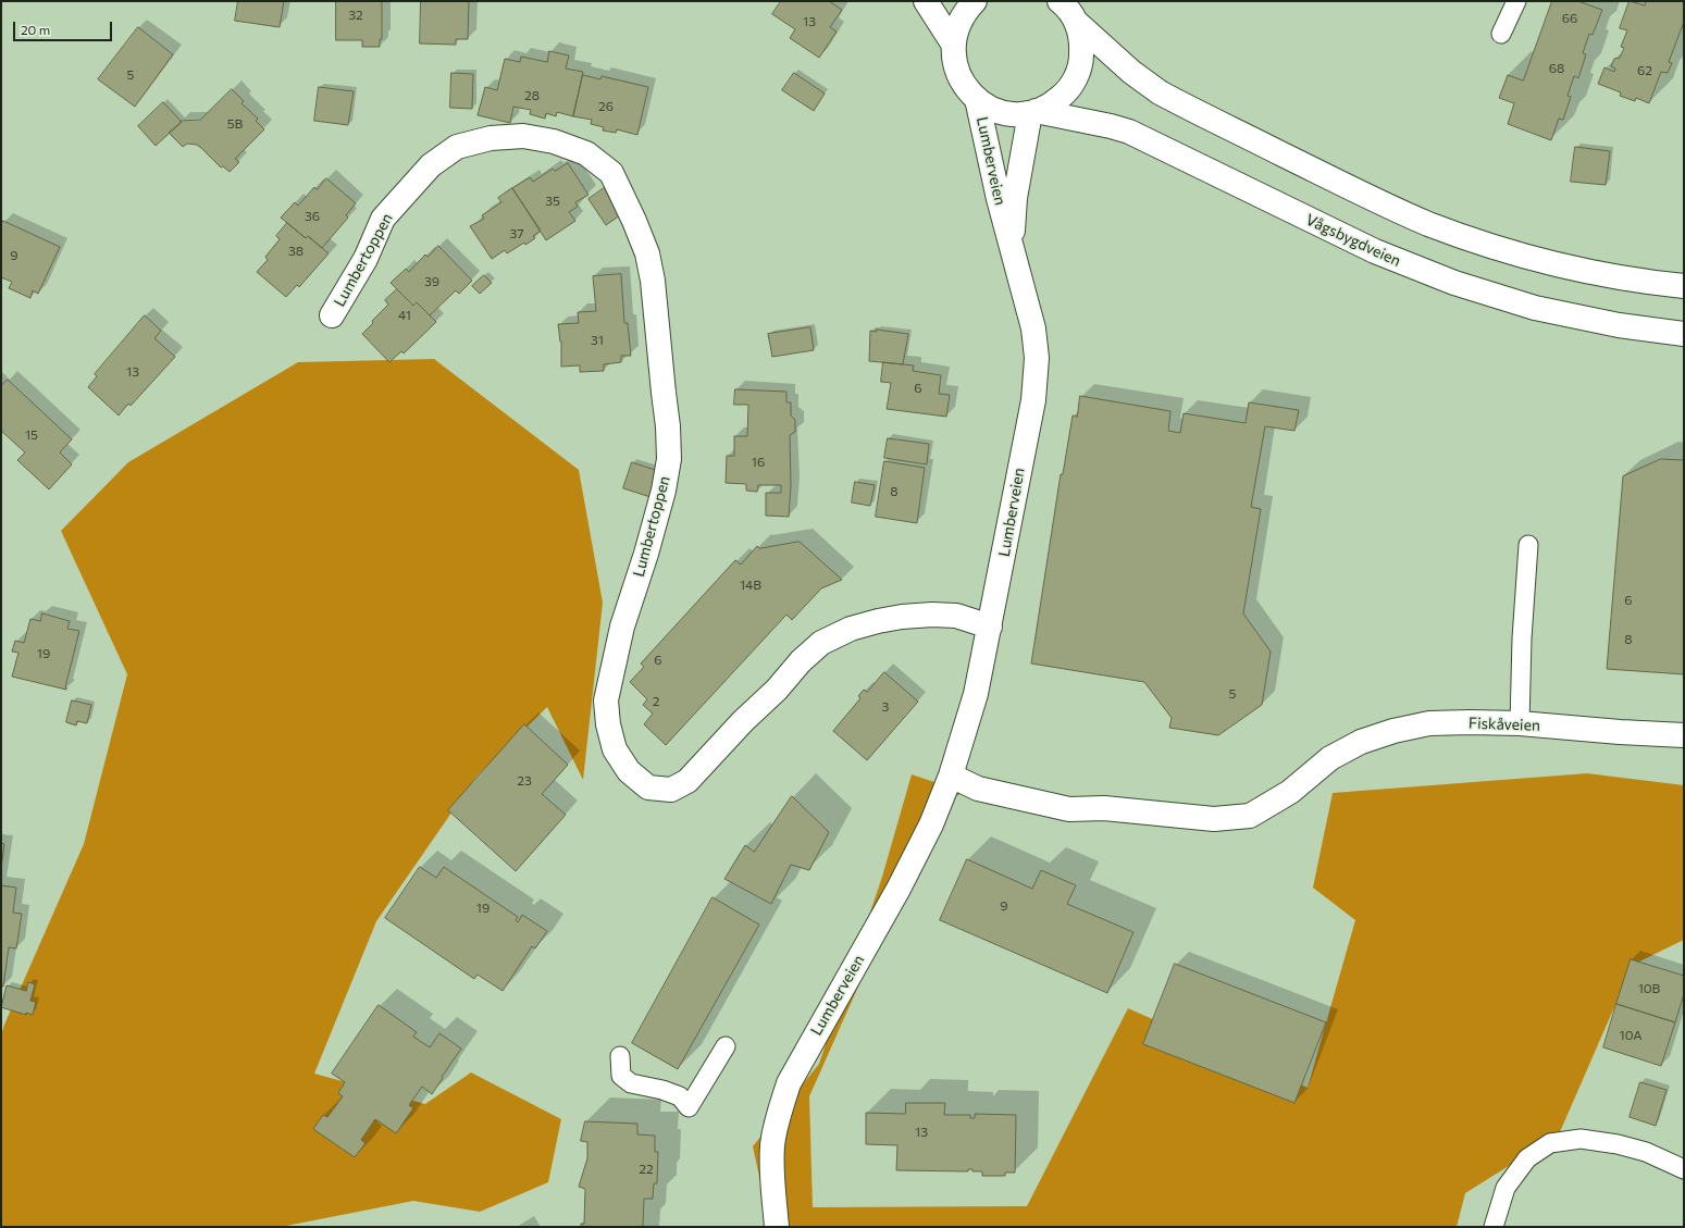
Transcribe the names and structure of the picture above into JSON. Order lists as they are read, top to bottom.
{
  "streets": {
    "street": [
      "Lumberveien",
      "Vågsbygdveien",
      "Lumbertoppen",
      "Fiskåveien"
    ]
  },
  "crossings": [
    ["Lumberveien", "Vågsbygdveien"],
    ["Lumberveien", "Lumbertoppen"],
    ["Lumberveien", "Fiskåveien"]
  ],
  "house_numbers": [
    "32",
    "66",
    "13",
    "68",
    "62",
    "5",
    "28",
    "26",
    "5B",
    "35",
    "36",
    "37",
    "38",
    "9",
    "39",
    "41",
    "31",
    "13",
    "6",
    "15",
    "16",
    "8",
    "14B",
    "6",
    "8",
    "19",
    "6",
    "5",
    "2",
    "3",
    "23",
    "9",
    "19",
    "10B",
    "10A",
    "13",
    "22"
  ],
  "scale_bar": "20 m"
}
